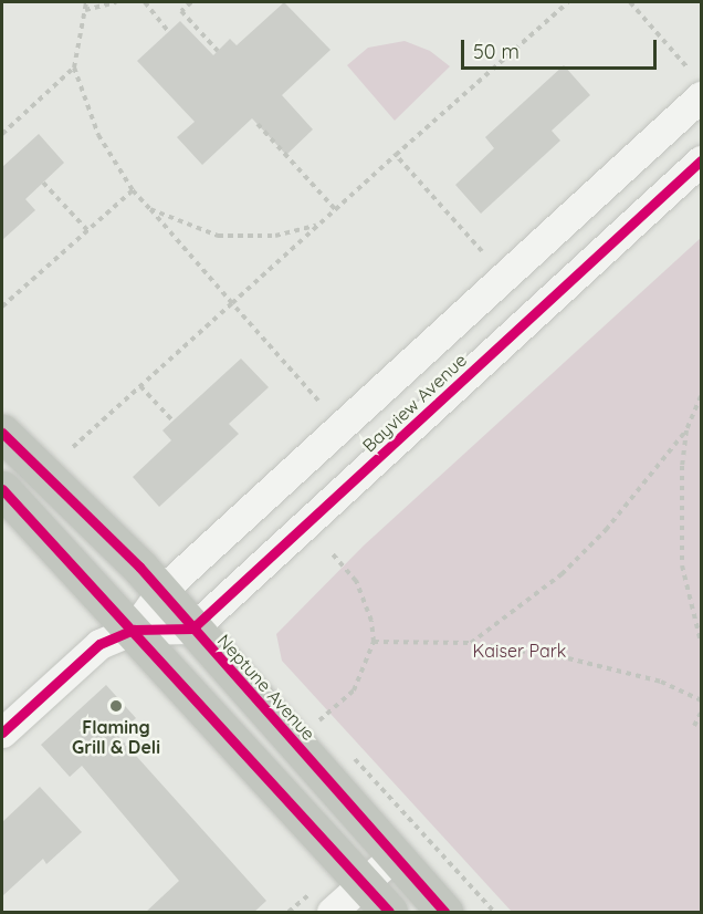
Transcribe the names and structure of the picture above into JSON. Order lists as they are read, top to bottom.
{
  "streets": {
    "main road": ["Neptune Avenue"],
    "street": ["Bayview Avenue"]
  },
  "crossings": [
    ["Bayview Avenue", "Neptune Avenue"]
  ],
  "parks": ["Kaiser Park"],
  "places": ["Flaming Grill & Deli"],
  "scale_bar": "50 m"
}
